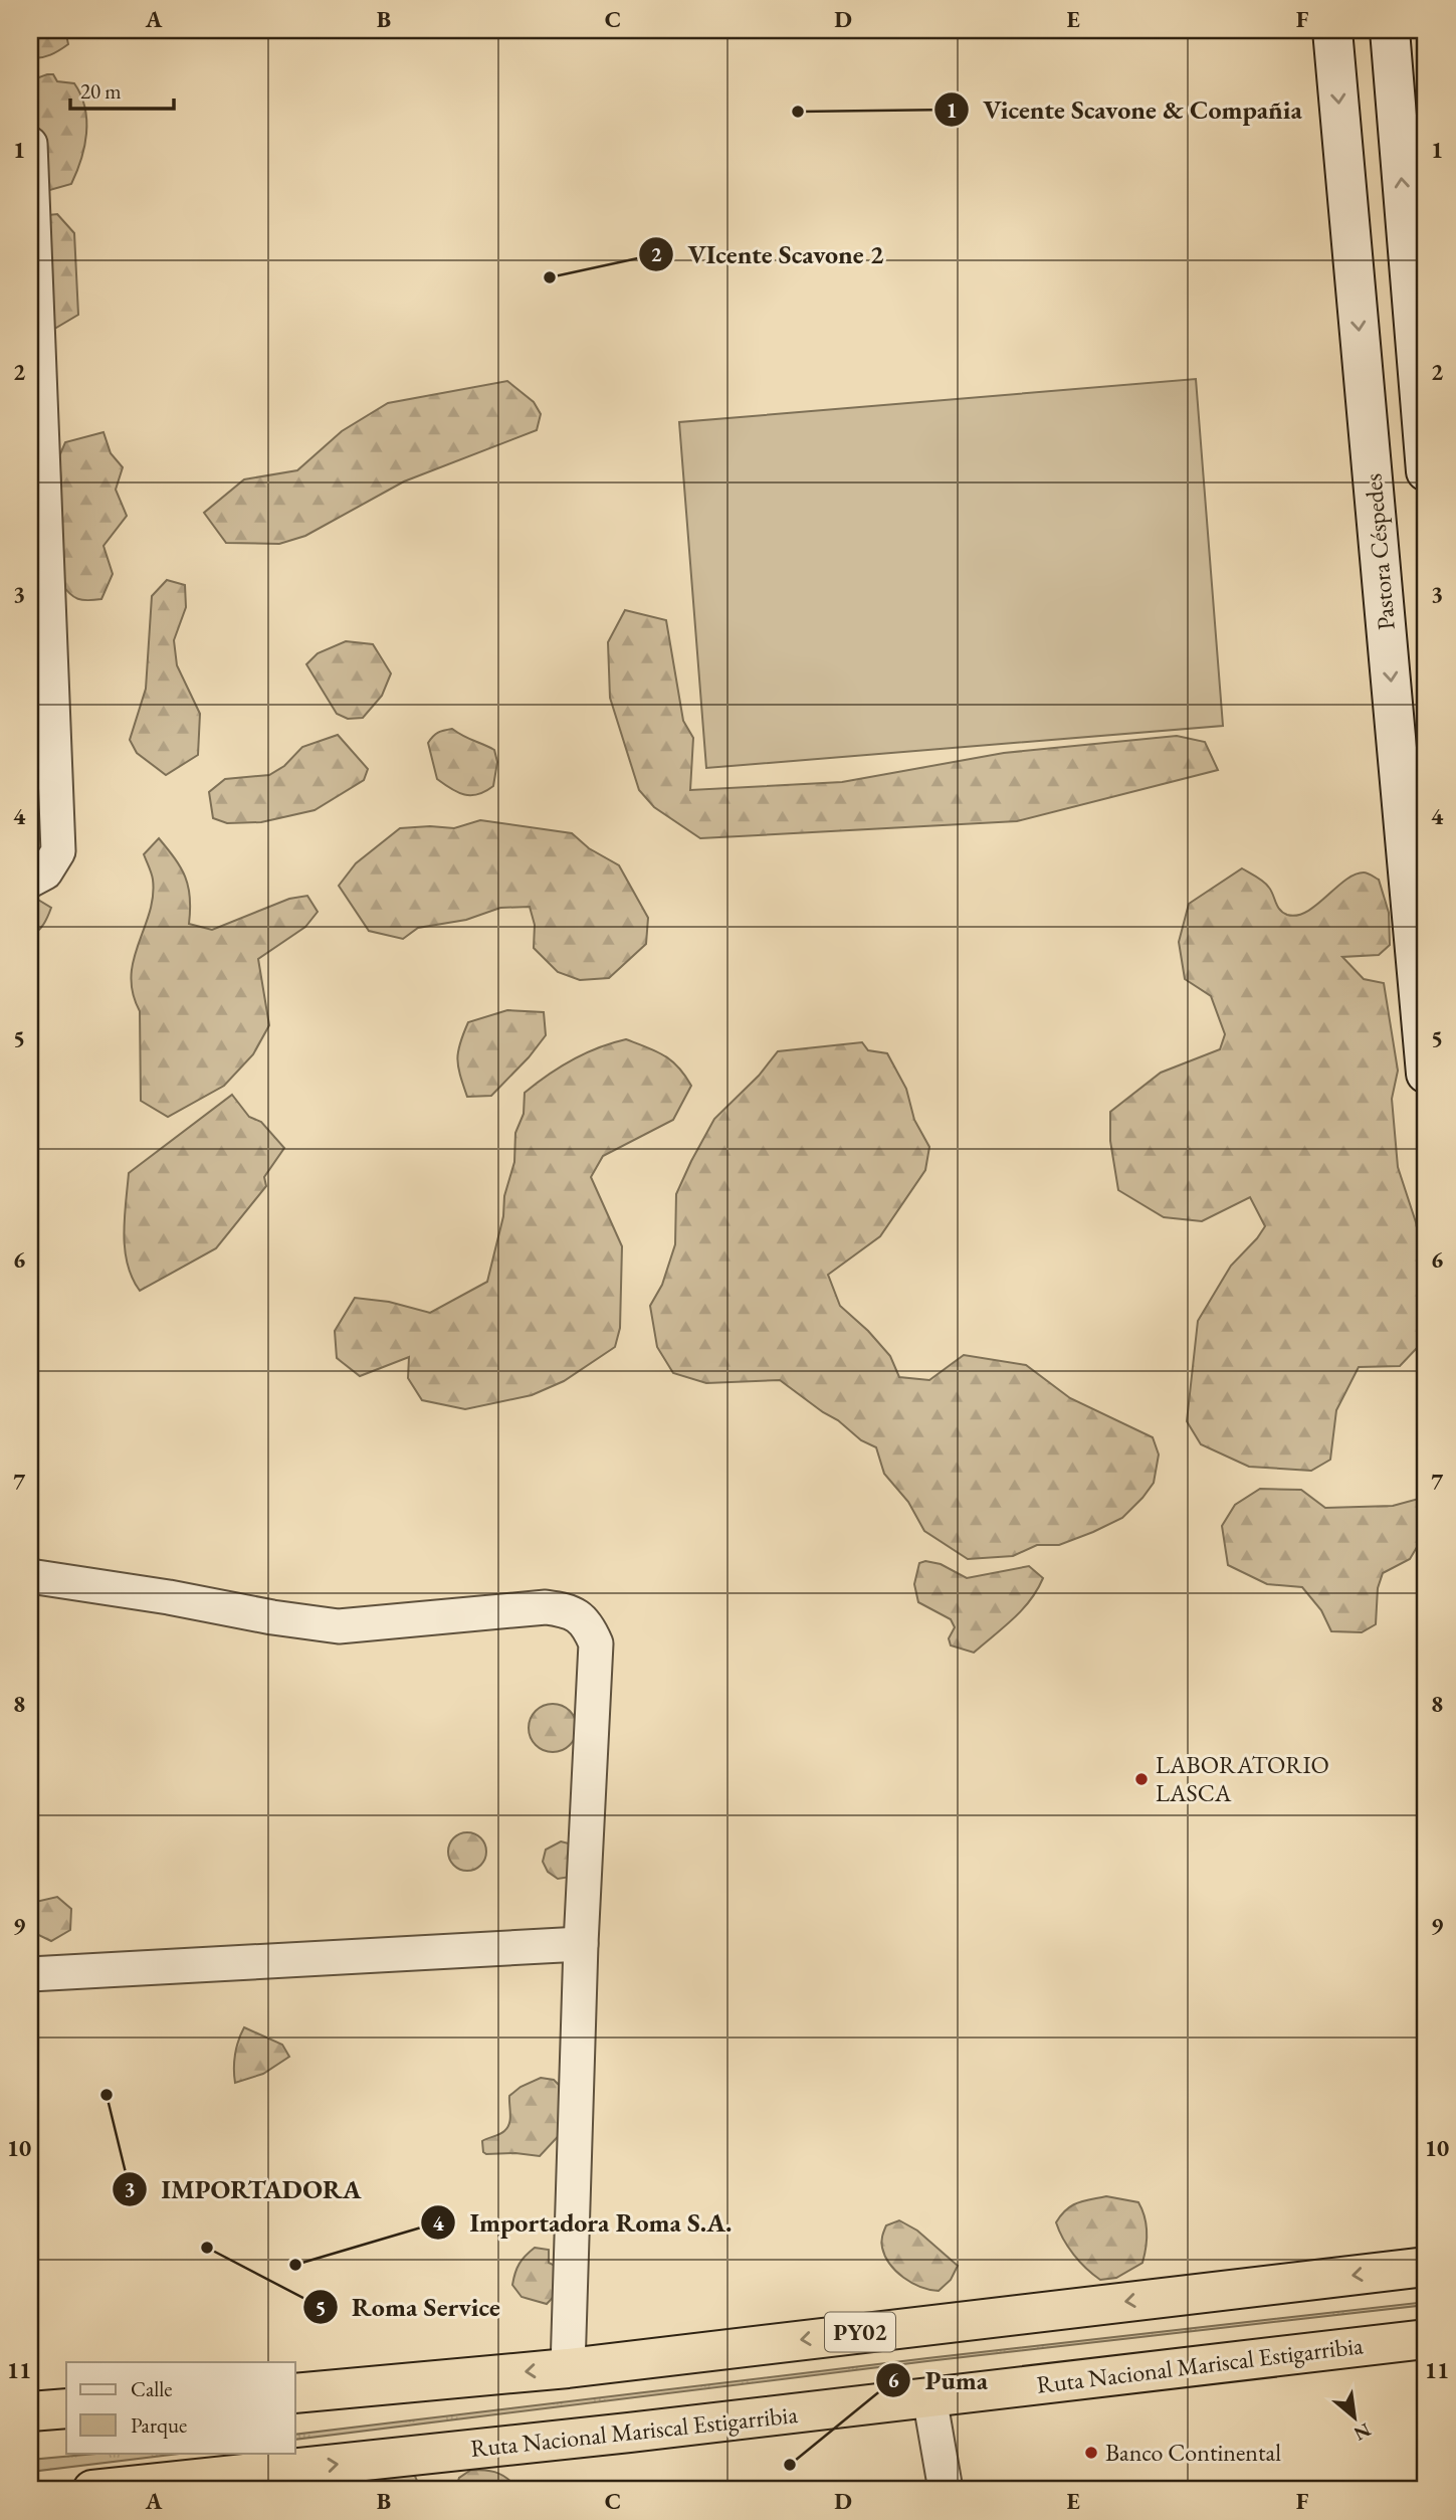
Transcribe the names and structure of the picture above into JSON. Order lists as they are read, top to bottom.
{
  "streets": {
    "highway": ["PY02", "Ruta Nacional Mariscal Estigarribia"],
    "main road": ["Pastora Céspedes"]
  },
  "places": [
    "Vicente Scavone & Compañia",
    "VIcente Scavone 2",
    "LABORATORIO LASCA",
    "IMPORTADORA",
    "Roma Service",
    "Importadora Roma S.A.",
    "Banco Continental",
    "Puma"
  ],
  "legend": ["Calle", "Parque"],
  "scale_bar": "20 m",
  "north": "bottom right",
  "grid": {
    "columns": [
      "A",
      "B",
      "C",
      "D",
      "E",
      "F"
    ],
    "rows": [
      "1",
      "2",
      "3",
      "4",
      "5",
      "6",
      "7",
      "8",
      "9",
      "10",
      "11"
    ]
  }
}
